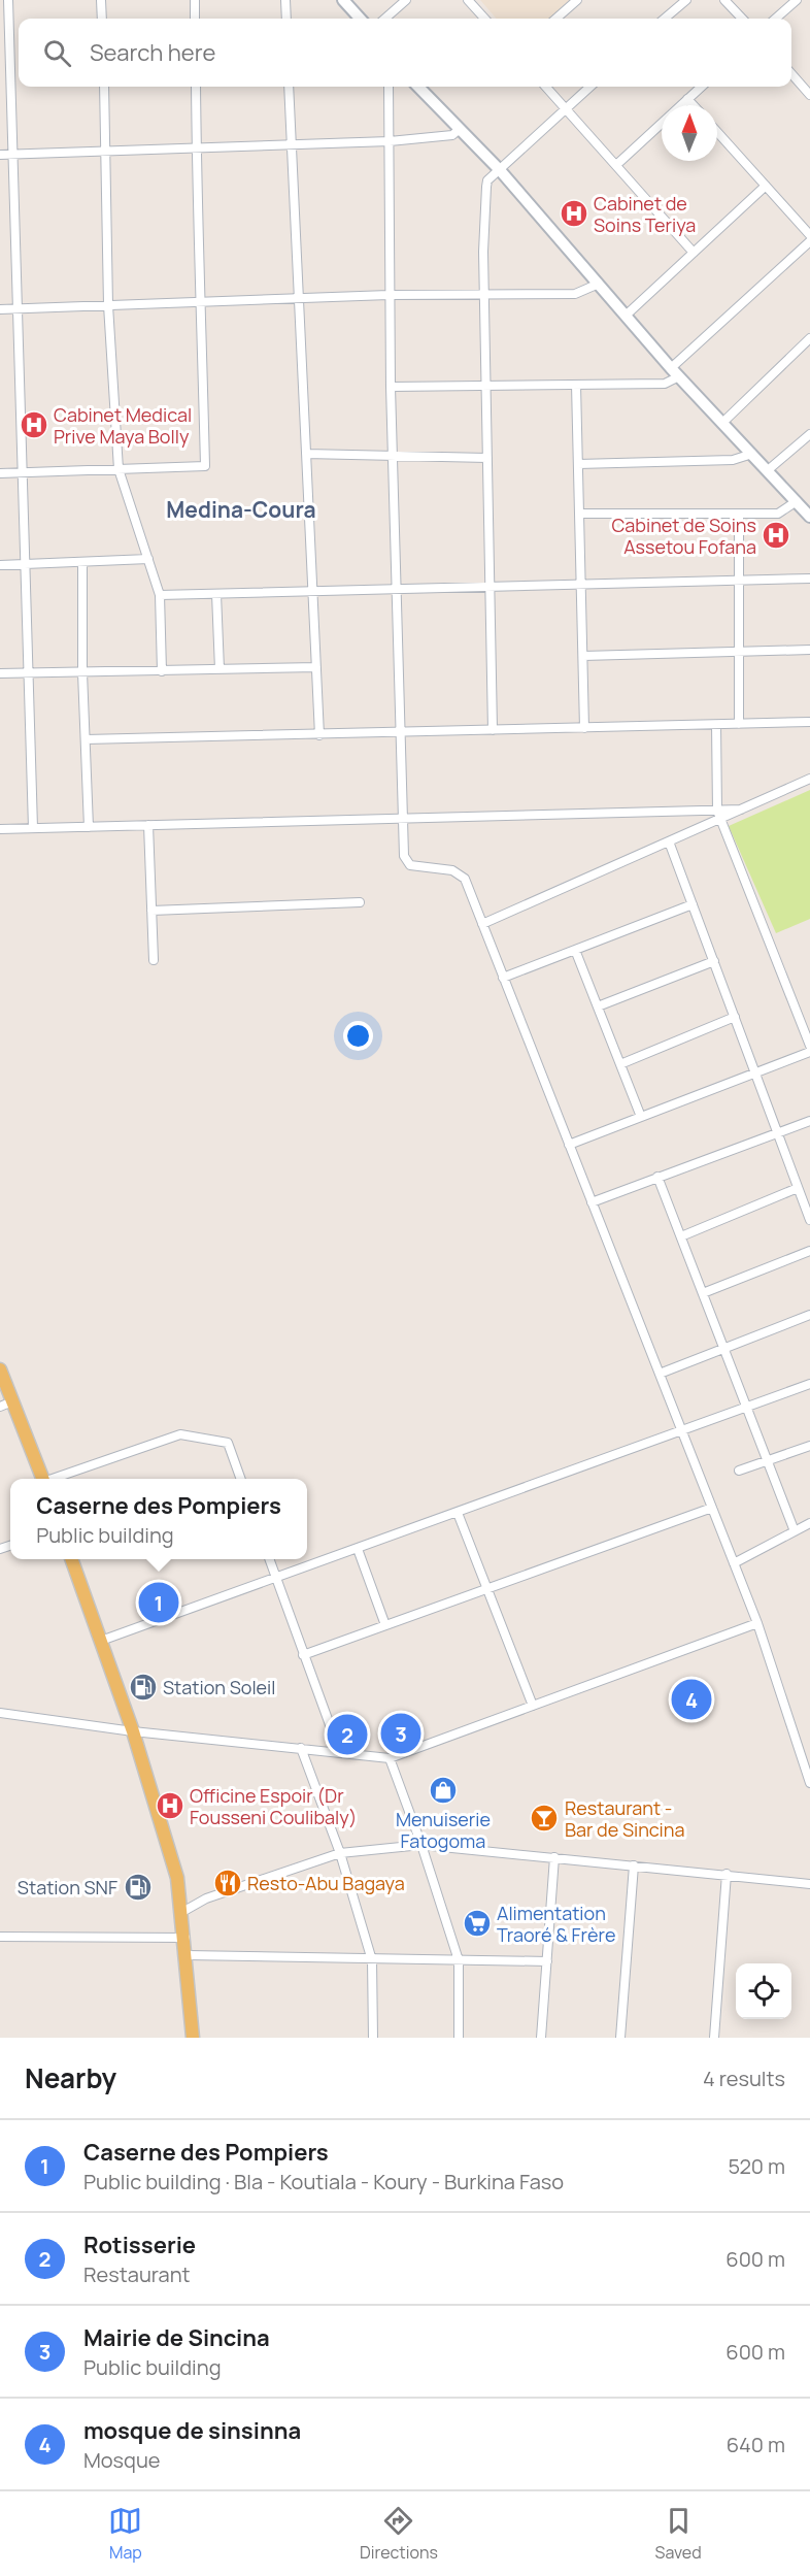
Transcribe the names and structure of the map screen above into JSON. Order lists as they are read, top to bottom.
{
  "districts": ["Medina-Coura"],
  "places": {
    "hospital": [
      "Cabinet de Soins Teriya",
      "Cabinet Medical Prive Maya Bolly",
      "Cabinet de Soins Assetou Fofana",
      "Officine Espoir (Dr Fousseni Coulibaly)"
    ],
    "fuel station": ["Station Soleil", "Station SNF"],
    "shop": ["Menuiserie Fatogoma"],
    "bar": ["Restaurant - Bar de Sincina"],
    "restaurant": ["Resto-Abu Bagaya"],
    "supermarket": ["Alimentation Traoré & Frère"]
  },
  "north": "top",
  "page": {
    "search": "Search here",
    "popup": ["Caserne des Pompiers", "Public building"],
    "pins": [
      "1",
      "4",
      "3",
      "2"
    ],
    "heading": ["Nearby", "4 results"],
    "list": [
      {
        "mark": "1",
        "name": "Caserne des Pompiers",
        "note": "Public building · Bla - Koutiala - Koury - Burkina Faso",
        "value": "520 m"
      },
      {
        "mark": "2",
        "name": "Rotisserie",
        "note": "Restaurant",
        "value": "600 m"
      },
      {
        "mark": "3",
        "name": "Mairie de Sincina",
        "note": "Public building",
        "value": "600 m"
      },
      {
        "mark": "4",
        "name": "mosque de sinsinna",
        "note": "Mosque",
        "value": "640 m"
      }
    ],
    "nav": ["Map", "Directions", "Saved"]
  }
}
